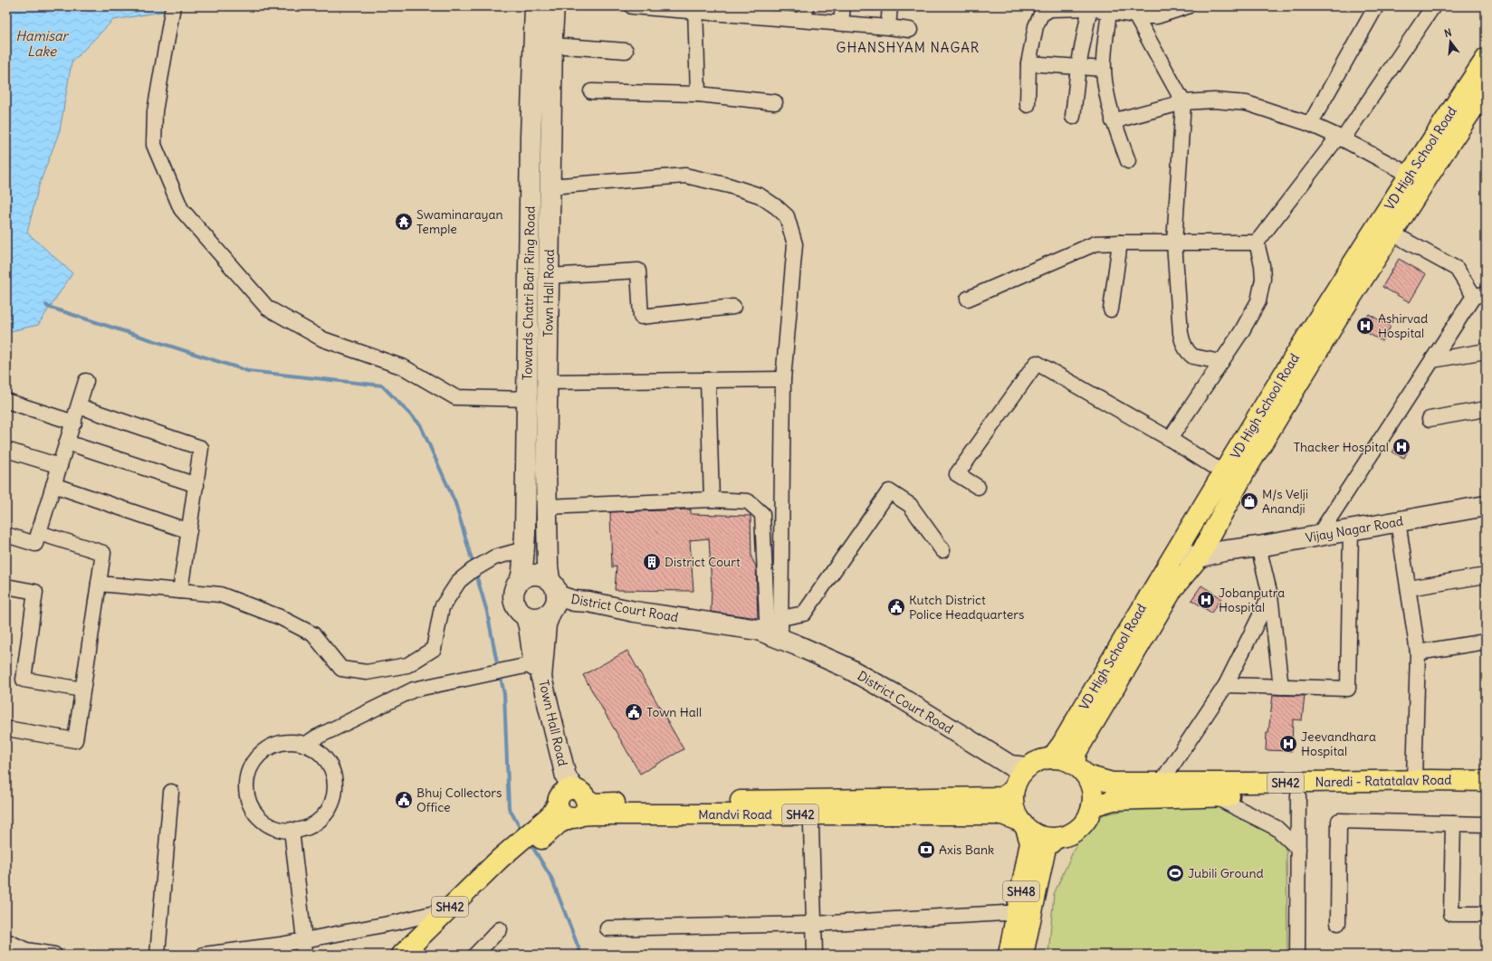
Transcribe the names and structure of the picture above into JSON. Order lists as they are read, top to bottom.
{
  "streets": {
    "main road": [
      "VD High School Road",
      "Naredi - Ratatalav Road",
      "SH42",
      "Mandvi Road",
      "SH48"
    ],
    "street": [
      "Towards Chatri Bari Ring Road",
      "Town Hall Road",
      "Vijay Nagar Road",
      "District Court Road"
    ]
  },
  "crossings": [
    ["VD High School Road", "Vijay Nagar Road"],
    ["VD High School Road", "District Court Road"],
    ["VD High School Road", "Naredi - Ratatalav Road"],
    ["VD High School Road", "Mandvi Road"],
    ["VD High School Road", "SH48"],
    ["Towards Chatri Bari Ring Road", "Town Hall Road"],
    ["Towards Chatri Bari Ring Road", "District Court Road"],
    ["Town Hall Road", "District Court Road"],
    ["Town Hall Road", "SH42"],
    ["Town Hall Road", "Mandvi Road"],
    ["District Court Road", "Naredi - Ratatalav Road"],
    ["District Court Road", "Mandvi Road"],
    ["District Court Road", "SH48"],
    ["Naredi - Ratatalav Road", "Mandvi Road"],
    ["Naredi - Ratatalav Road", "SH48"],
    ["SH42", "Mandvi Road"],
    ["Mandvi Road", "SH48"]
  ],
  "districts": ["GHANSHYAM NAGAR"],
  "water": ["Hamisar Lake"],
  "places": {
    "temple": ["Swaminarayan Temple"],
    "hospital": [
      "Ashirvad Hospital",
      "Thacker Hospital",
      "Jobanputra Hospital",
      "Jeevandhara Hospital"
    ],
    "shop": ["M/s Velji Anandji"],
    "building": ["District Court"],
    "public building": ["Kutch District Police Headquarters", "Town Hall", "Bhuj Collectors Office"],
    "bank": ["Axis Bank"],
    "sports": ["Jubili Ground"]
  },
  "north": "top"
}
